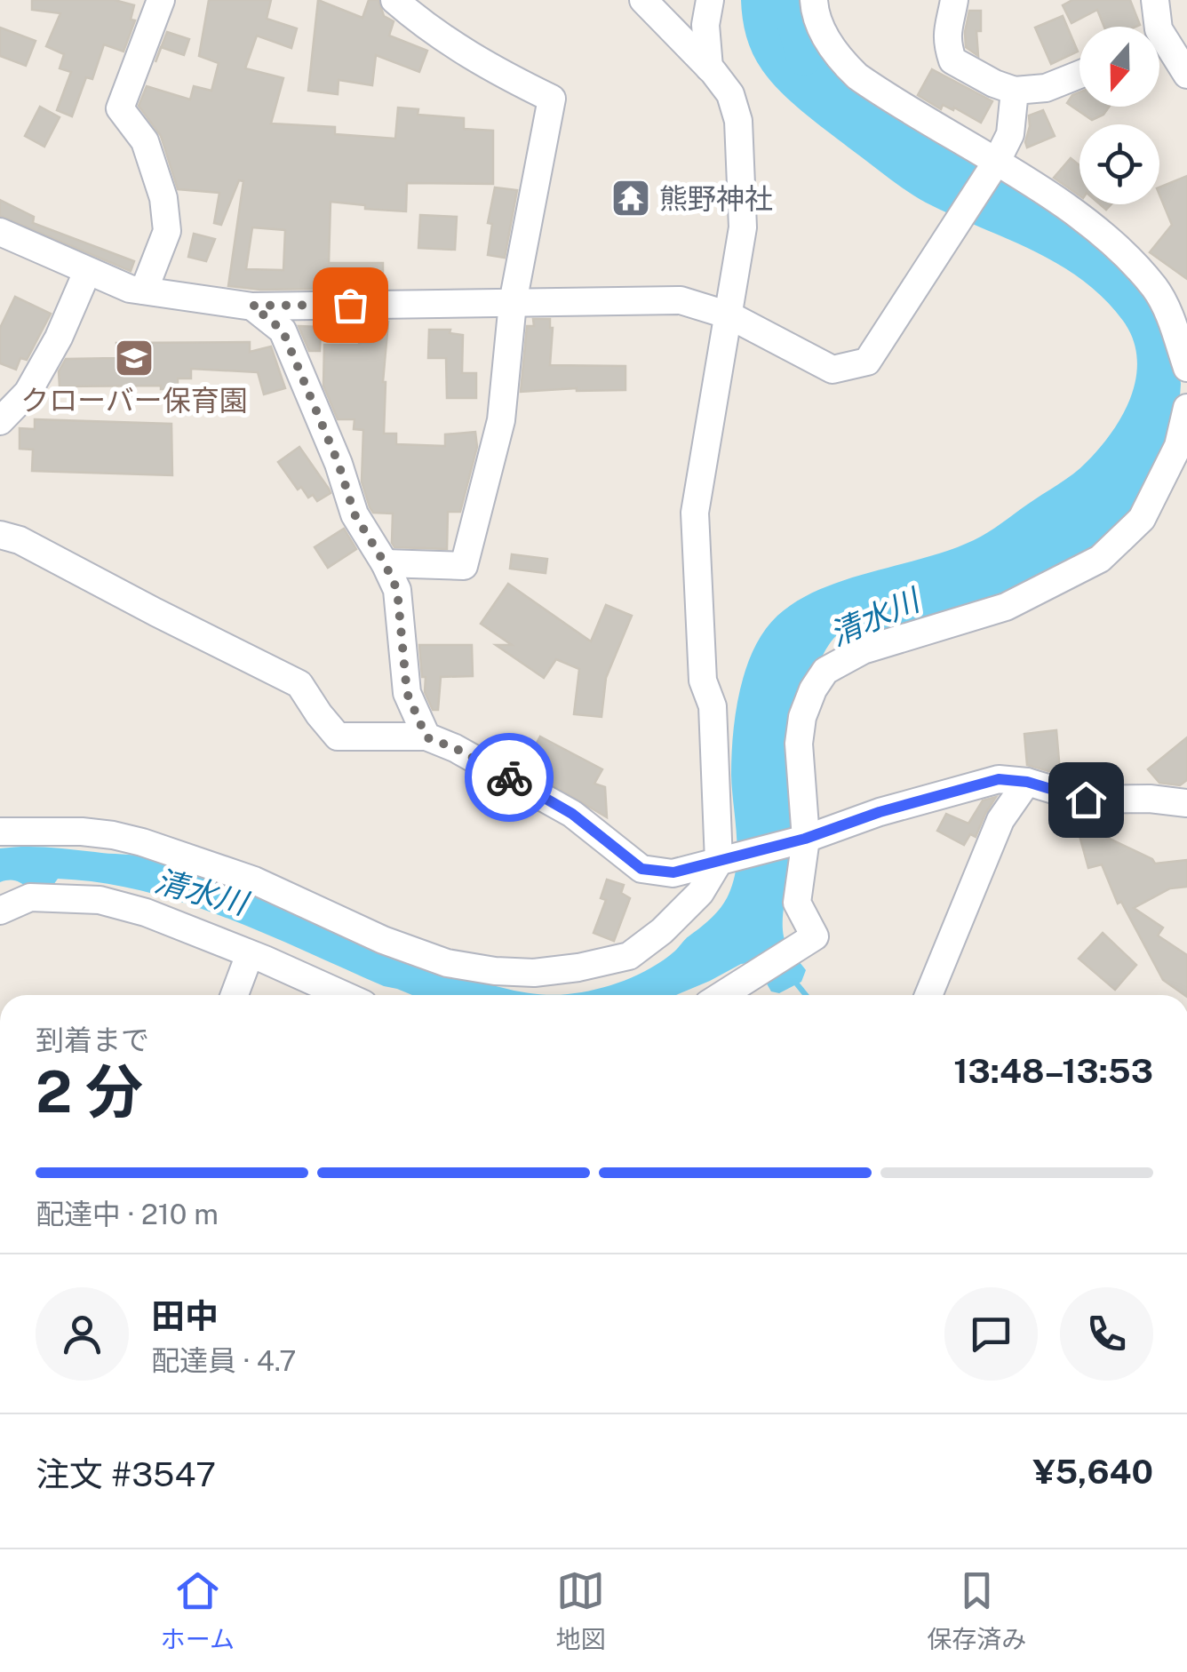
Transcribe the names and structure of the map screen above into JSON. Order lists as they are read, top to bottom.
{
  "water": ["清水川"],
  "places": {
    "temple": ["熊野神社"],
    "school or university": ["クローバー保育園"]
  },
  "north": "bottom",
  "page": {
    "heading": ["2 分", "到着まで", "13:48–13:53"],
    "panel": [
      "田中",
      "配達員 · 4.7",
      "注文 #3547",
      "¥5,640"
    ],
    "bar": "配達中 · 210 m",
    "tabs": ["ホーム", "地図", "保存済み"]
  }
}
